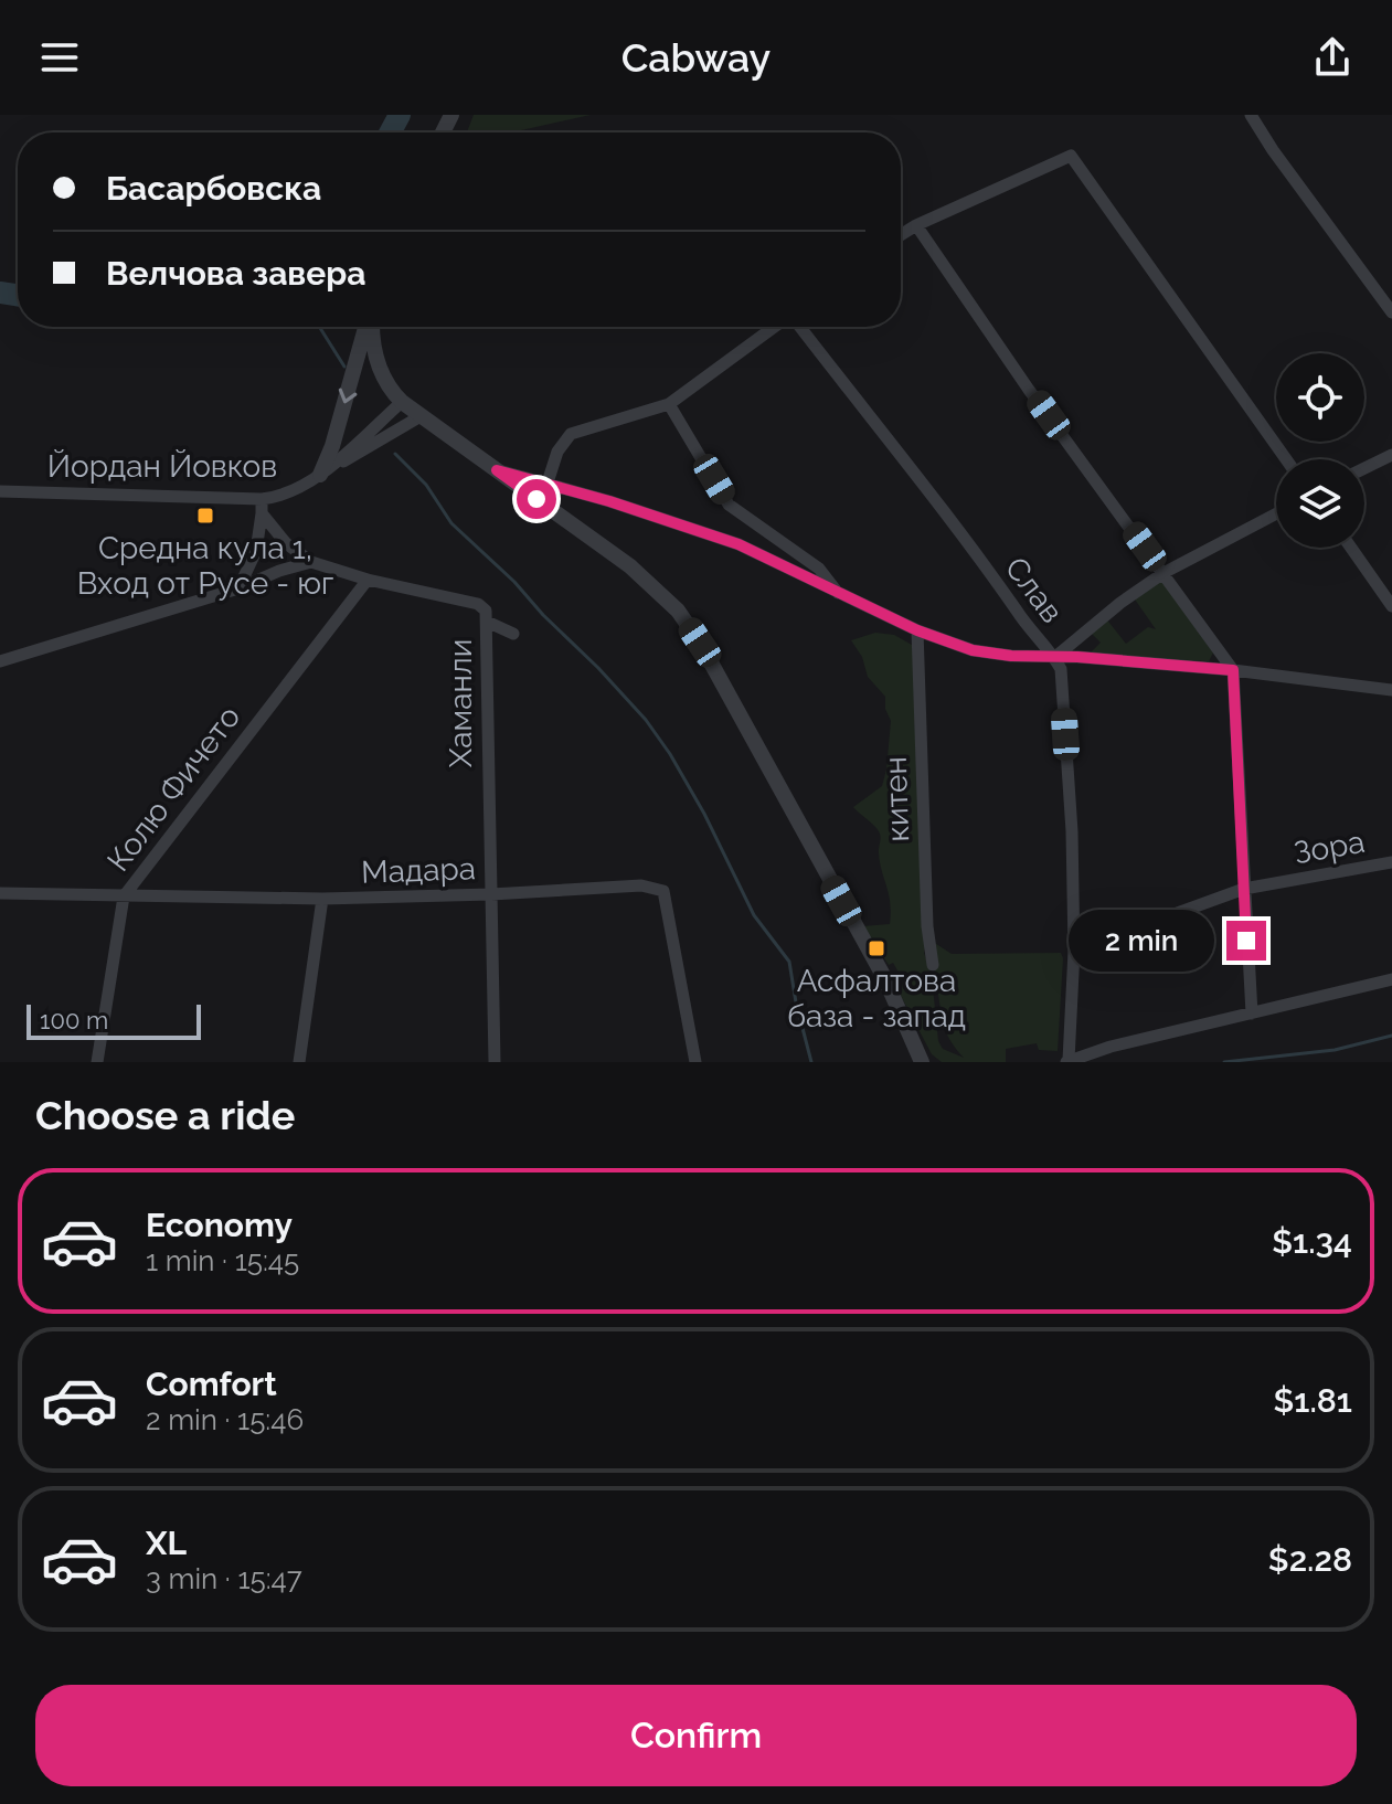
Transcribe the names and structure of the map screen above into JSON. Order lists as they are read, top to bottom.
{
  "streets": {
    "street": [
      "Йордан Йовков",
      "Слав",
      "Хаманли",
      "Колю Фичето",
      "китен",
      "Зора",
      "Мадара"
    ]
  },
  "crossings": [
    ["Слав", "Зора"],
    ["Хаманли", "Колю Фичето"],
    ["Хаманли", "Мадара"],
    ["Колю Фичето", "Мадара"]
  ],
  "places": {
    "transit": ["Средна кула 1, Вход от Русе - юг", "Асфалтова база - запад"]
  },
  "scale_bar": "100 m",
  "page": {
    "header": "Cabway",
    "banner": ["Басарбовска", "Велчова завера"],
    "bubble": "2 min",
    "scale": "100 m",
    "heading": "Choose a ride",
    "list": [
      {
        "name": "Economy",
        "note": "1 min · 15:45",
        "value": "$1.34"
      },
      {
        "name": "Comfort",
        "note": "2 min · 15:46",
        "value": "$1.81"
      },
      {
        "name": "XL",
        "note": "3 min · 15:47",
        "value": "$2.28"
      }
    ],
    "buttons": "Confirm"
  }
}
